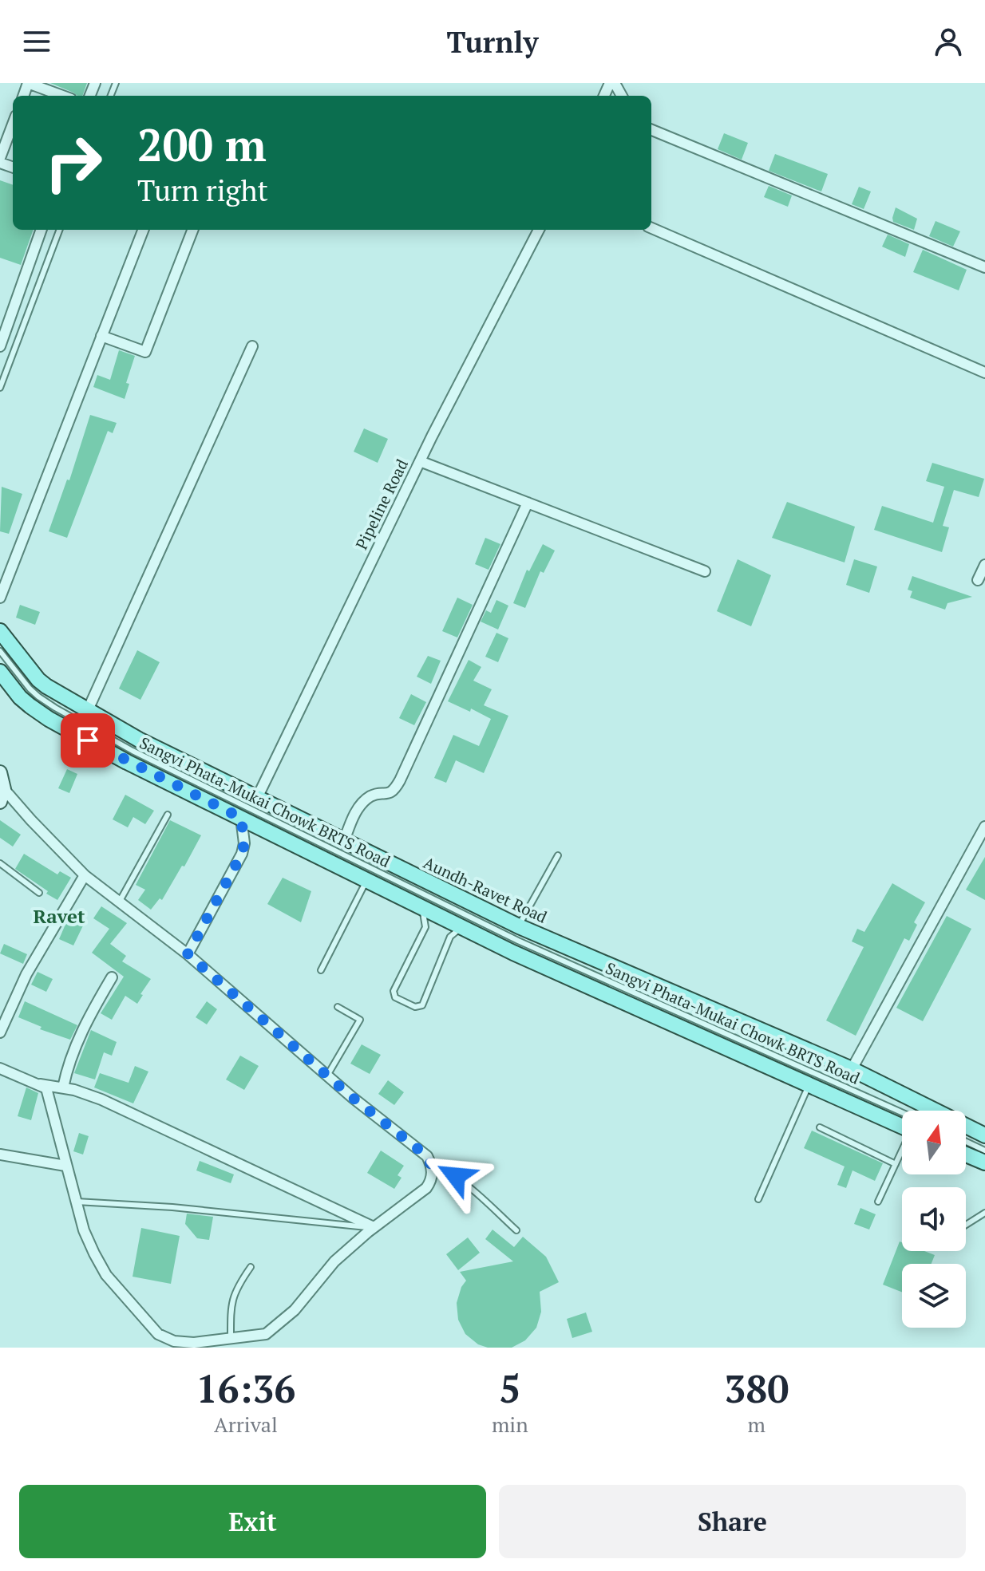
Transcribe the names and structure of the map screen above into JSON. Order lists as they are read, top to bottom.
{
  "streets": {
    "main road": ["Aundh-Ravet Road"],
    "street": ["Pipeline Road"],
    "lane": ["Sangvi Phata-Mukai Chowk BRTS Road"]
  },
  "crossings": [
    ["Pipeline Road", "Aundh-Ravet Road"]
  ],
  "districts": ["Ravet"],
  "north": "top",
  "page": {
    "header": "Turnly",
    "turn": ["200 m", "Turn right"],
    "eta": [
      "16:36",
      "Arrival",
      "5",
      "min",
      "380",
      "m"
    ],
    "buttons": ["Exit", "Share"]
  }
}
